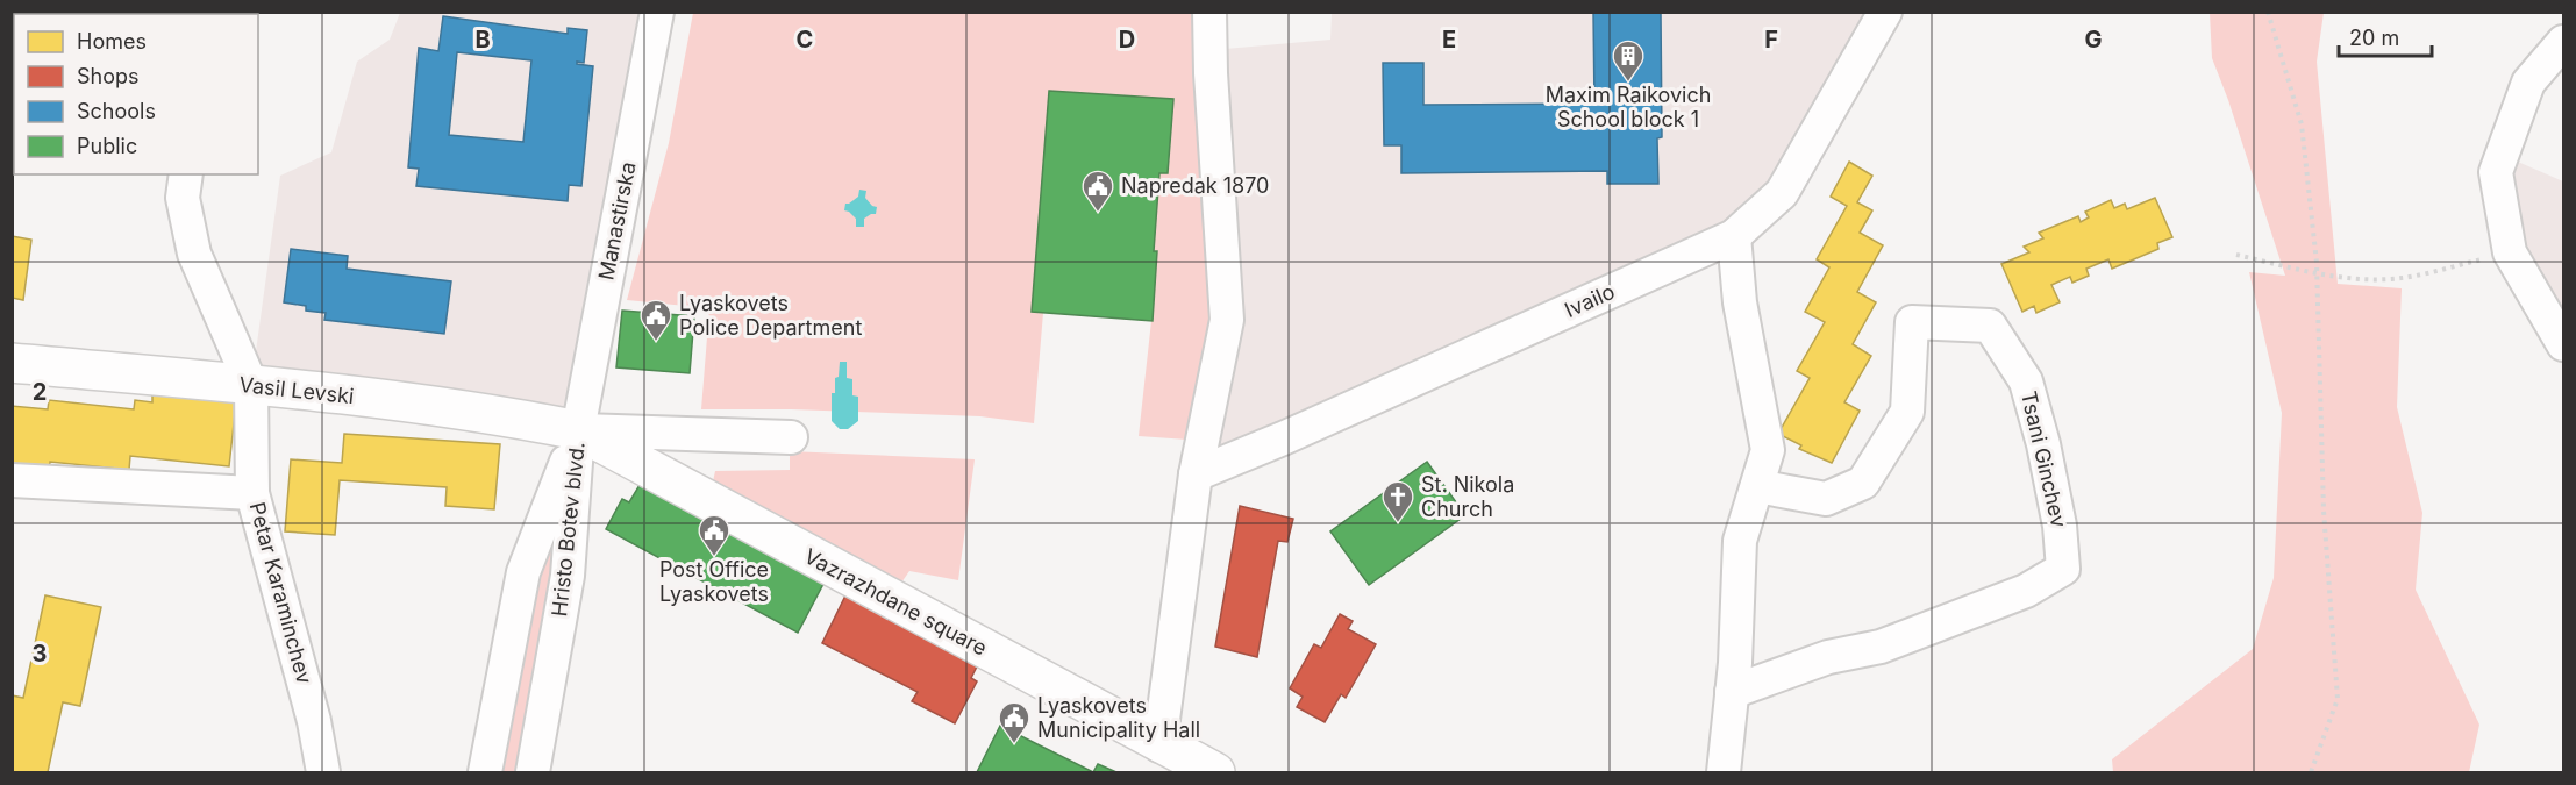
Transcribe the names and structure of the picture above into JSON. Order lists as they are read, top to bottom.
{
  "streets": {
    "street": [
      "Manastirska",
      "Ivailo",
      "Vasil Levski",
      "Tsani Ginchev",
      "Hristo Botev blvd.",
      "Petar Karaminchev",
      "Vazrazhdane square"
    ]
  },
  "crossings": [
    ["Manastirska", "Vasil Levski"],
    ["Manastirska", "Hristo Botev blvd."],
    ["Manastirska", "Vazrazhdane square"],
    ["Vasil Levski", "Hristo Botev blvd."],
    ["Vasil Levski", "Petar Karaminchev"],
    ["Vasil Levski", "Vazrazhdane square"],
    ["Hristo Botev blvd.", "Vazrazhdane square"]
  ],
  "places": {
    "building": ["Maxim Raikovich School block 1"],
    "public building": [
      "Napredak 1870",
      "Lyaskovets Police Department",
      "Post Office Lyaskovets",
      "Lyaskovets Municipality Hall"
    ],
    "church": ["St. Nikola Church"]
  },
  "legend": [
    "Homes",
    "Shops",
    "Schools",
    "Public"
  ],
  "scale_bar": "20 m",
  "grid": {
    "columns": [
      "B",
      "C",
      "D",
      "E",
      "F",
      "G"
    ],
    "rows": ["2", "3"]
  }
}
